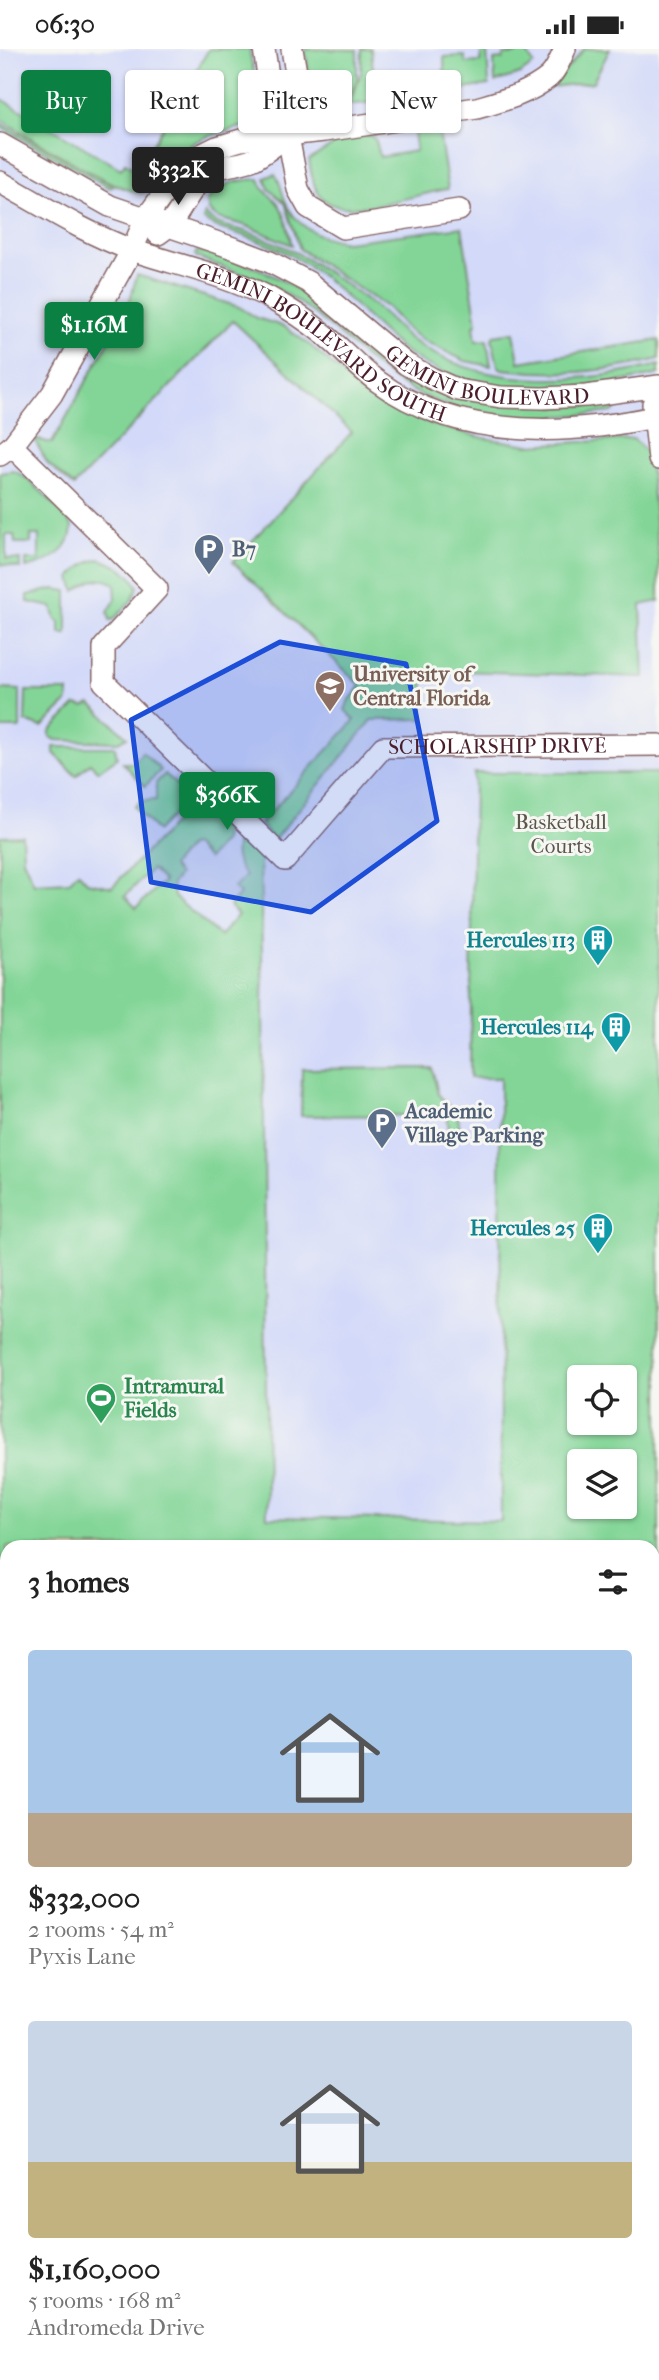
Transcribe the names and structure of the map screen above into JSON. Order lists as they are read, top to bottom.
{
  "streets": {
    "street": ["GEMINI BOULEVARD SOUTH", "GEMINI BOULEVARD", "SCHOLARSHIP DRIVE"]
  },
  "crossings": [
    ["GEMINI BOULEVARD SOUTH", "GEMINI BOULEVARD"]
  ],
  "parks": ["Basketball Courts"],
  "places": {
    "parking": ["B7", "Academic Village Parking"],
    "school or university": ["University of Central Florida"],
    "building": ["Hercules 113", "Hercules 114", "Hercules 25"],
    "sports": ["Intramural Fields"]
  },
  "page": {
    "status": "06:30",
    "chip": [
      "Buy",
      "Rent",
      "Filters",
      "New"
    ],
    "price": ["$332K", "$1.16M", "$366K"],
    "heading": "3 homes",
    "list": [
      {
        "name": "$332,000",
        "note": "2 rooms · 54 m² · Pyxis Lane"
      },
      {
        "name": "$1,160,000",
        "note": "5 rooms · 168 m² · Andromeda Drive"
      }
    ]
  }
}
